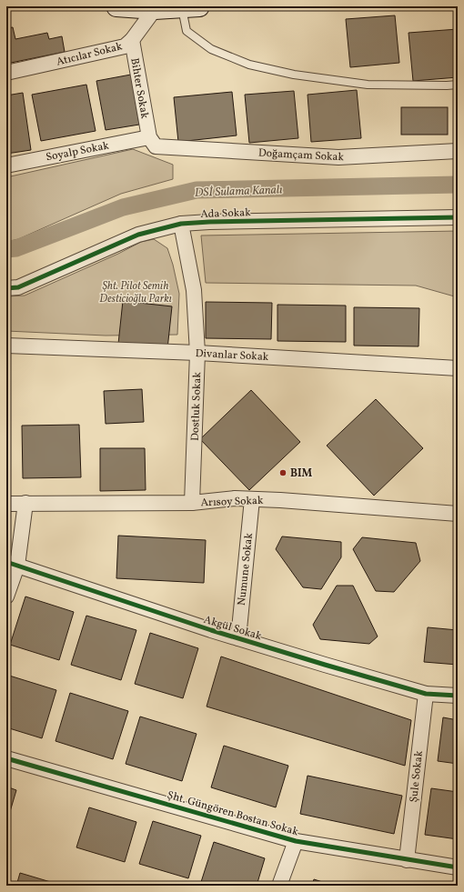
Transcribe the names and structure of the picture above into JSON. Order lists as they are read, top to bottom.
{
  "streets": {
    "street": [
      "Atıcılar Sokak",
      "Bihter Sokak",
      "Soyalp Sokak",
      "Doğamçam Sokak",
      "Ada Sokak",
      "Divanlar Sokak",
      "Dostluk Sokak",
      "Arısoy Sokak",
      "Numune Sokak",
      "Akgül Sokak",
      "Şule Sokak",
      "Şht. Güngören Bostan Sokak"
    ]
  },
  "crossings": [
    ["Atıcılar Sokak", "Bihter Sokak"],
    ["Bihter Sokak", "Soyalp Sokak"],
    ["Bihter Sokak", "Doğamçam Sokak"],
    ["Soyalp Sokak", "Doğamçam Sokak"],
    ["Ada Sokak", "Dostluk Sokak"],
    ["Divanlar Sokak", "Dostluk Sokak"],
    ["Dostluk Sokak", "Arısoy Sokak"],
    ["Arısoy Sokak", "Numune Sokak"],
    ["Numune Sokak", "Akgül Sokak"],
    ["Akgül Sokak", "Şule Sokak"],
    ["Şule Sokak", "Şht. Güngören Bostan Sokak"]
  ],
  "water": ["DSİ Sulama Kanalı"],
  "parks": ["Şht. Pilot Semih Desticioğlu Parkı"],
  "places": ["BIM"]
}
